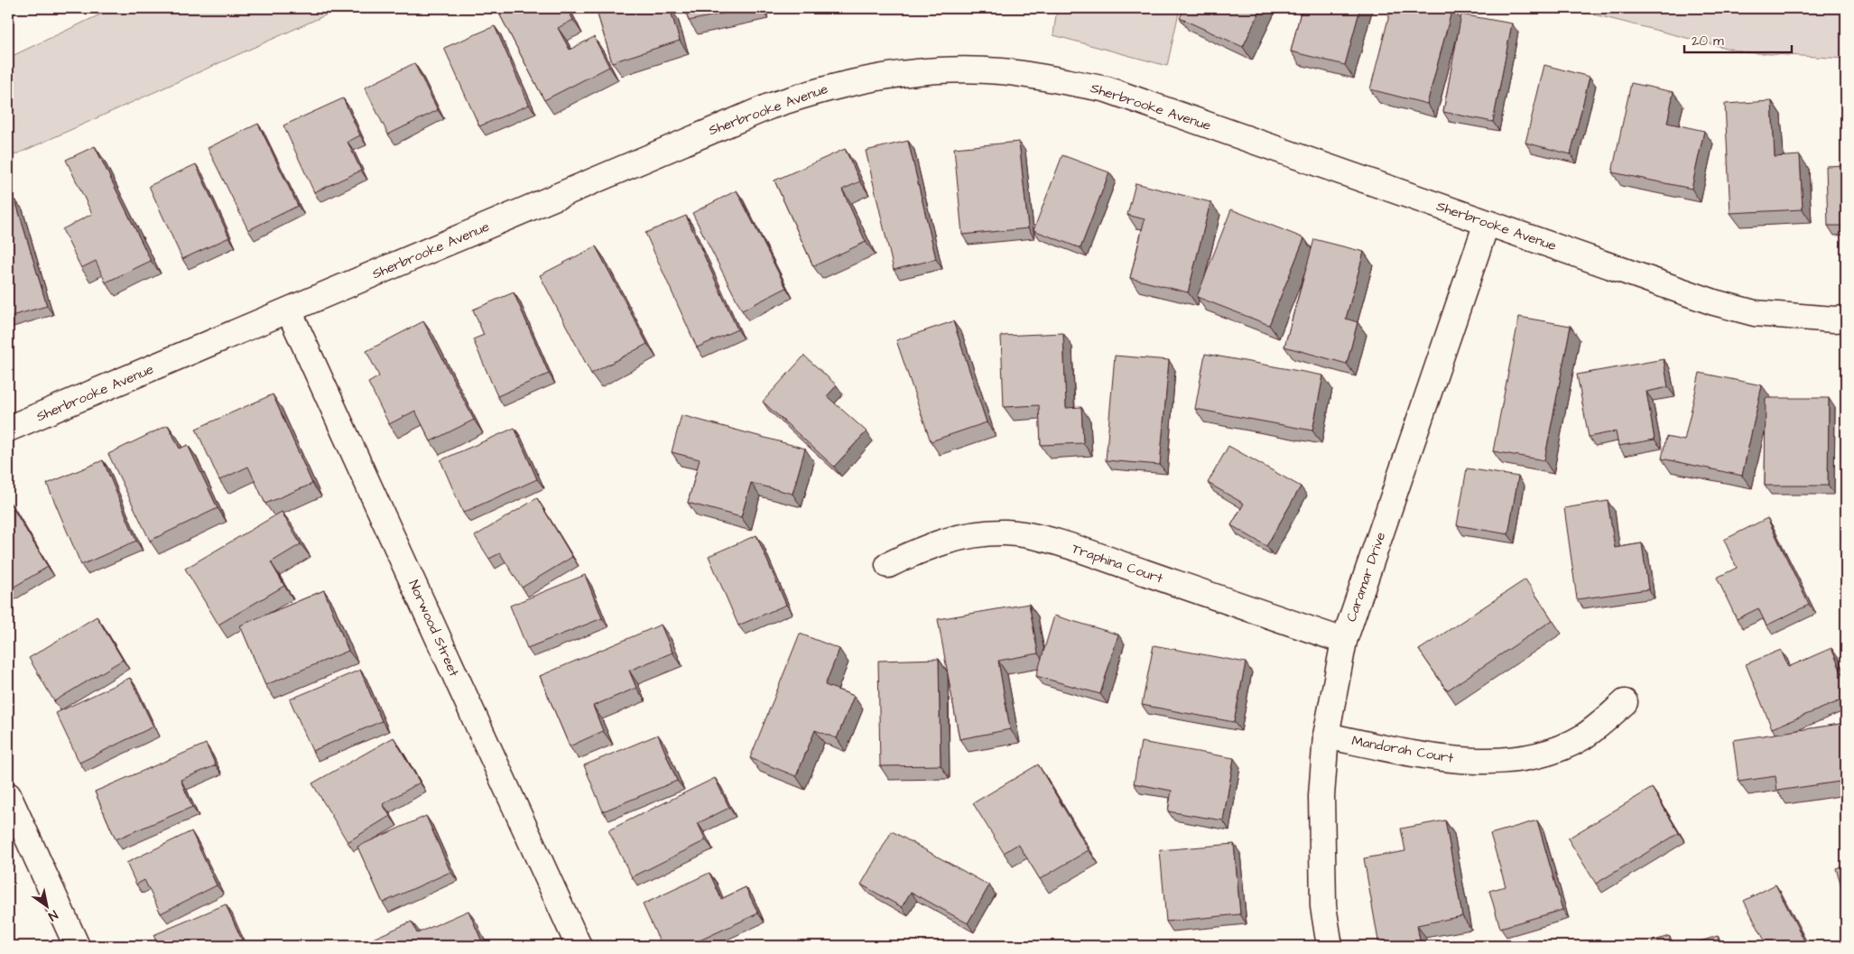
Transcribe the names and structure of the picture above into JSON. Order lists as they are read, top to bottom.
{
  "streets": {
    "street": [
      "Sherbrooke Avenue",
      "Traphina Court",
      "Caramar Drive",
      "Norwood Street",
      "Mandorah Court"
    ]
  },
  "crossings": [
    ["Sherbrooke Avenue", "Caramar Drive"],
    ["Sherbrooke Avenue", "Norwood Street"],
    ["Traphina Court", "Caramar Drive"],
    ["Caramar Drive", "Mandorah Court"]
  ],
  "scale_bar": "20 m",
  "north": "bottom right"
}
